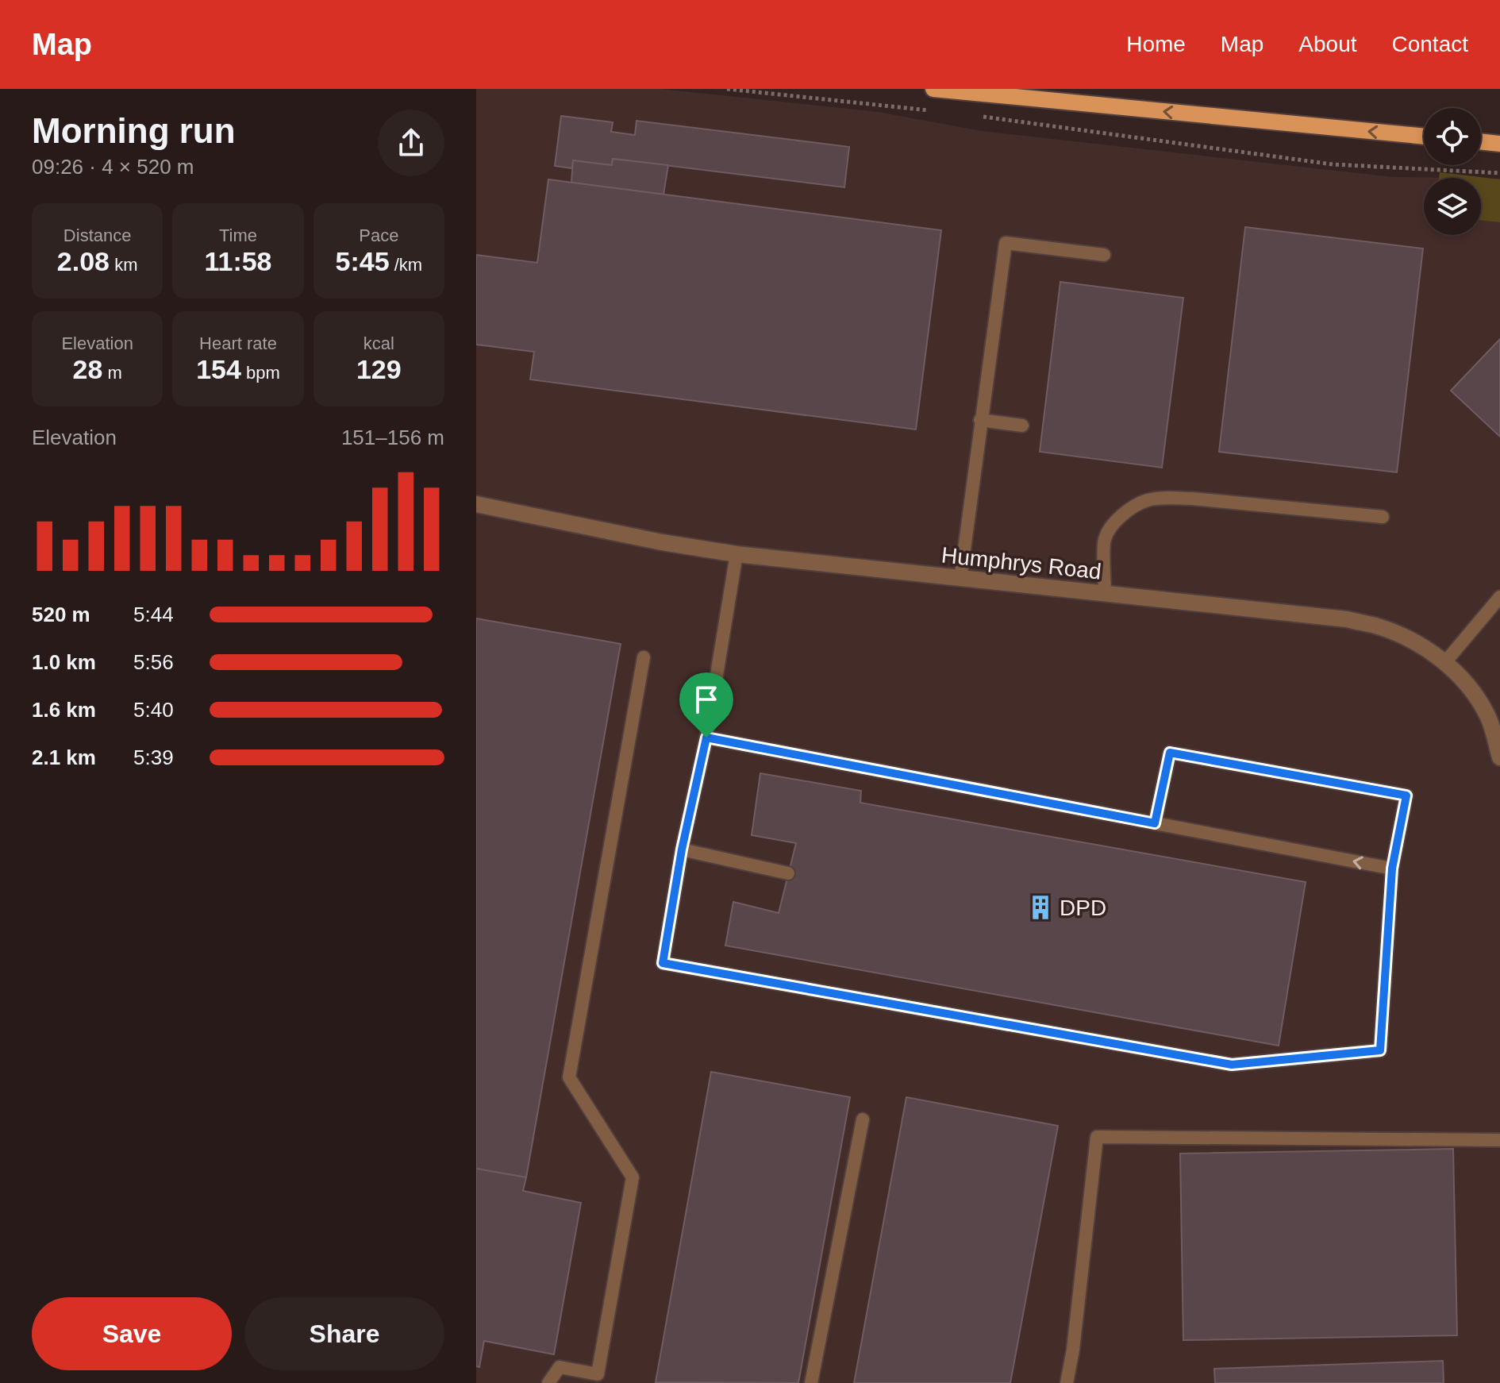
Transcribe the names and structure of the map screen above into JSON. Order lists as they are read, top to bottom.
{
  "streets": {
    "street": ["Humphrys Road"]
  },
  "places": {
    "building": ["DPD"]
  },
  "page": {
    "header": "Map",
    "nav": [
      "Home",
      "Map",
      "About",
      "Contact"
    ],
    "heading": ["Morning run", "09:26 · 4 × 520 m"],
    "stats": [
      ["Distance", "2.08 km"],
      ["Time", "11:58"],
      ["Pace", "5:45 /km"],
      ["Elevation", "28 m"],
      ["Heart rate", "154 bpm"],
      ["kcal", "129"]
    ],
    "chart": ["Elevation", "151–156 m"],
    "list": [
      {
        "name": "520 m",
        "note": "5:44"
      },
      {
        "name": "1.0 km",
        "note": "5:56"
      },
      {
        "name": "1.6 km",
        "note": "5:40"
      },
      {
        "name": "2.1 km",
        "note": "5:39"
      }
    ],
    "buttons": ["Save", "Share"]
  }
}
